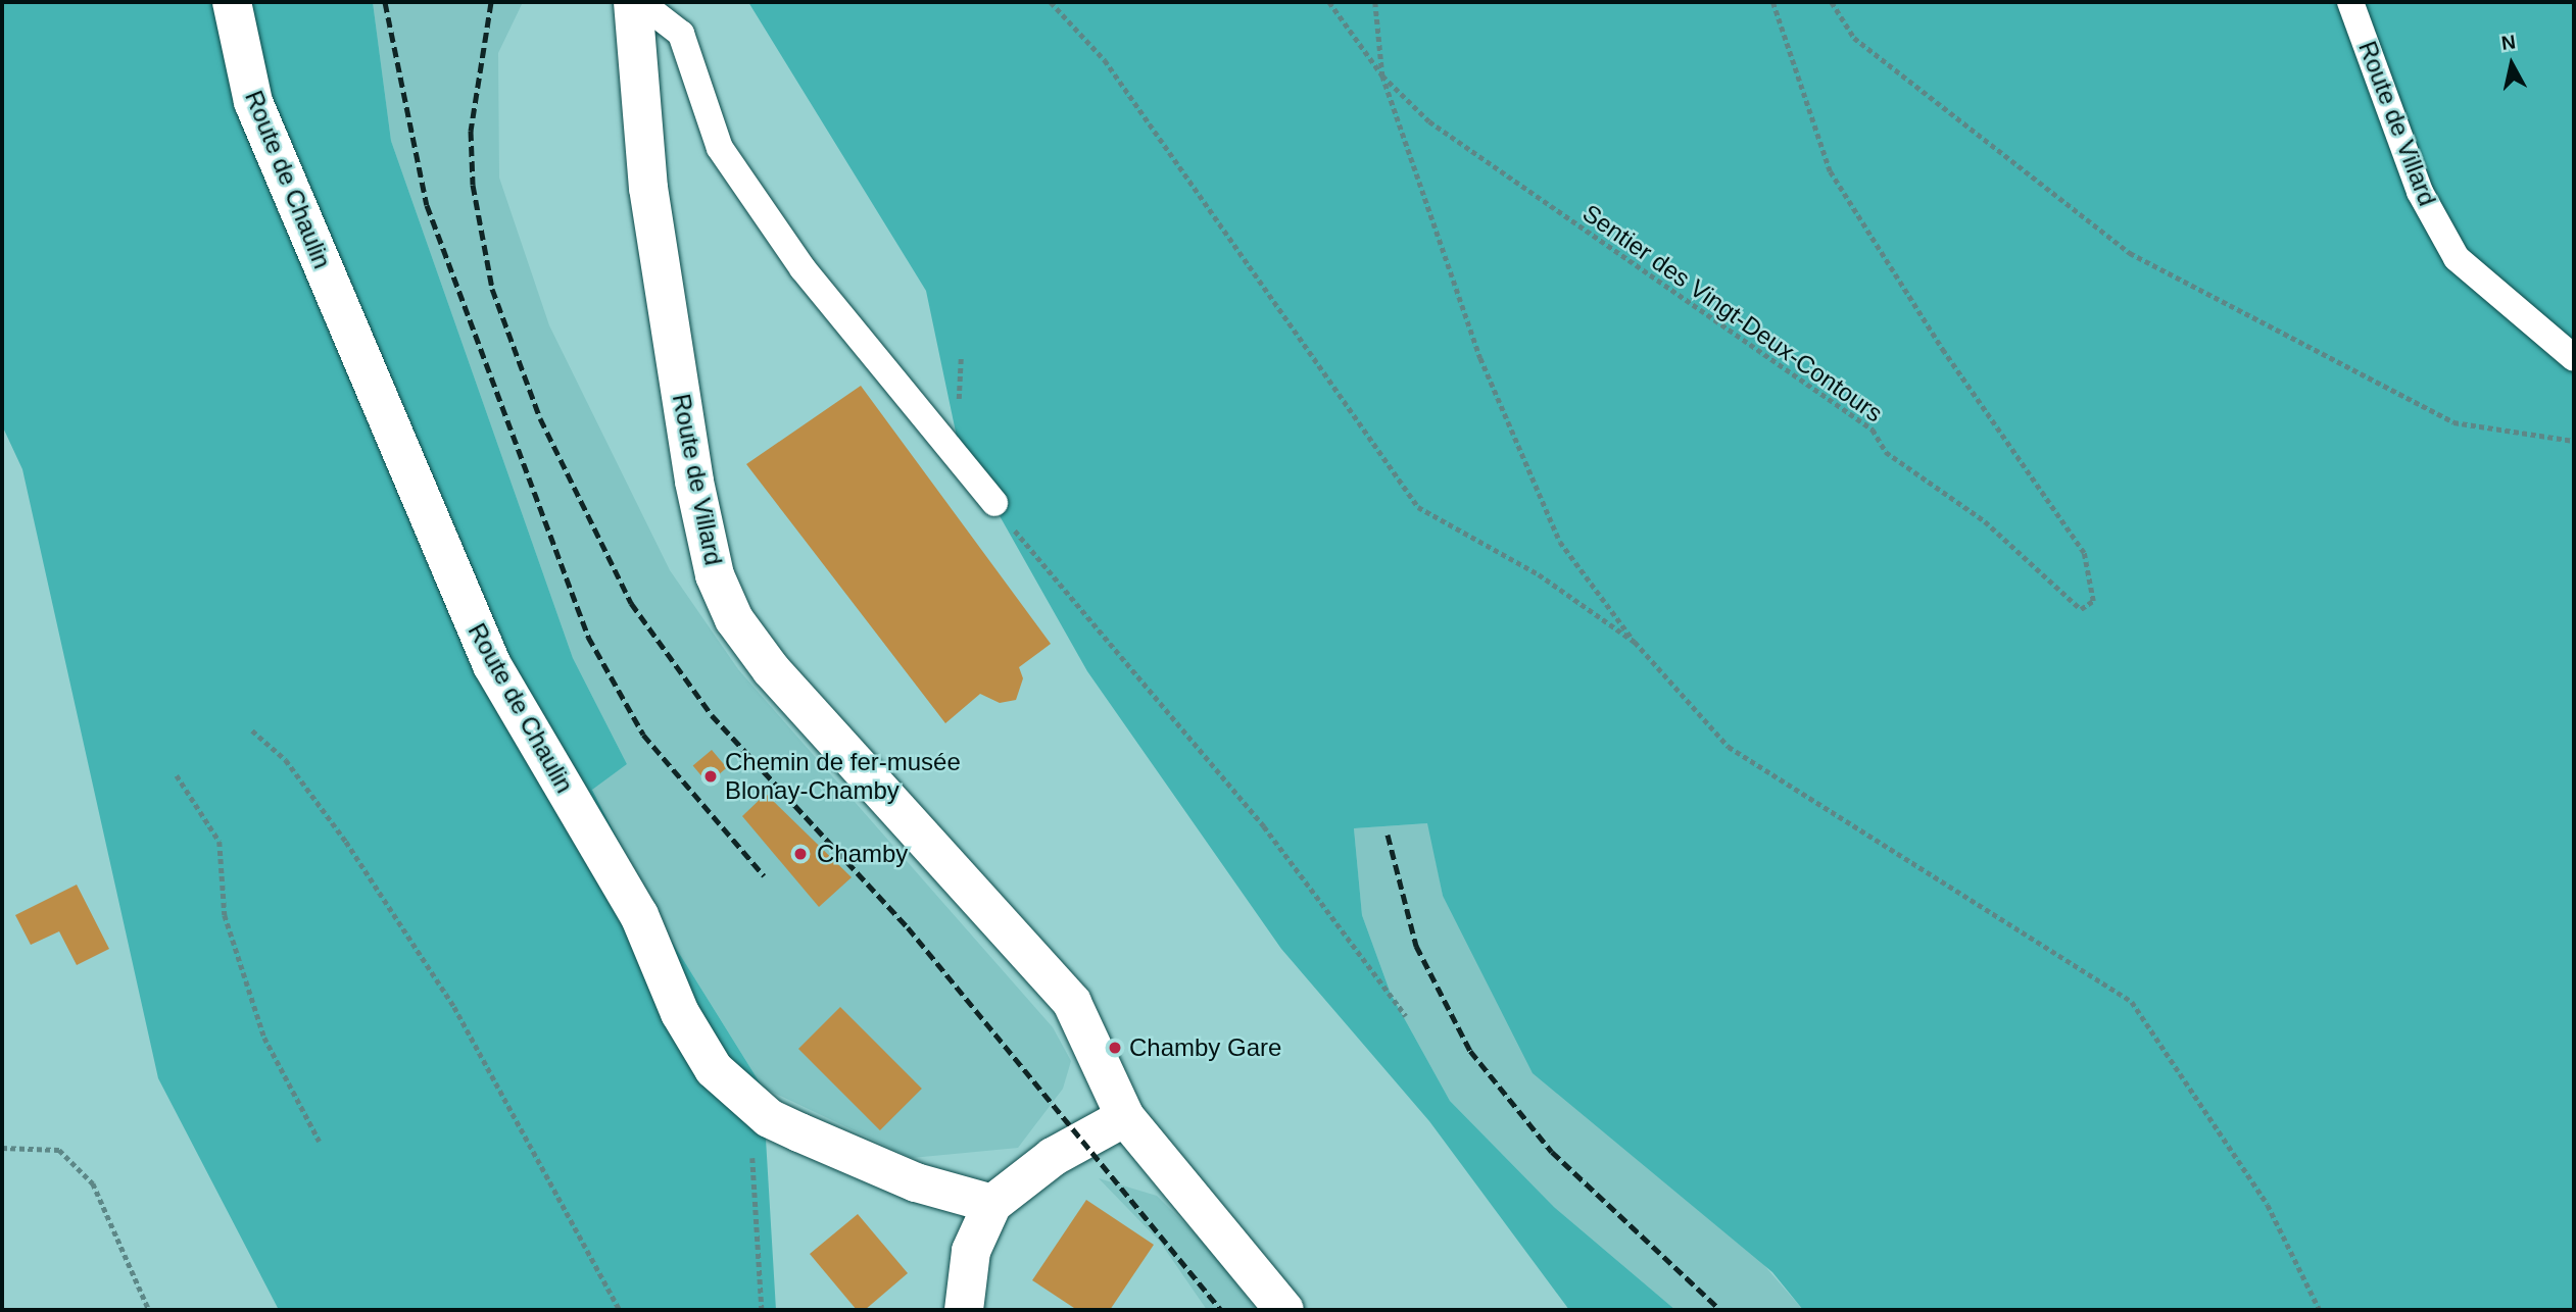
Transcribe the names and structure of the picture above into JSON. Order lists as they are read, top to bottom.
{
  "streets": {
    "street": ["Route de Villard", "Route de Chaulin"],
    "path": ["Sentier des Vingt-Deux-Contours"]
  },
  "places": ["Chemin de fer-musée Blonay-Chamby", "Chamby", "Chamby Gare"],
  "north": "top"
}
